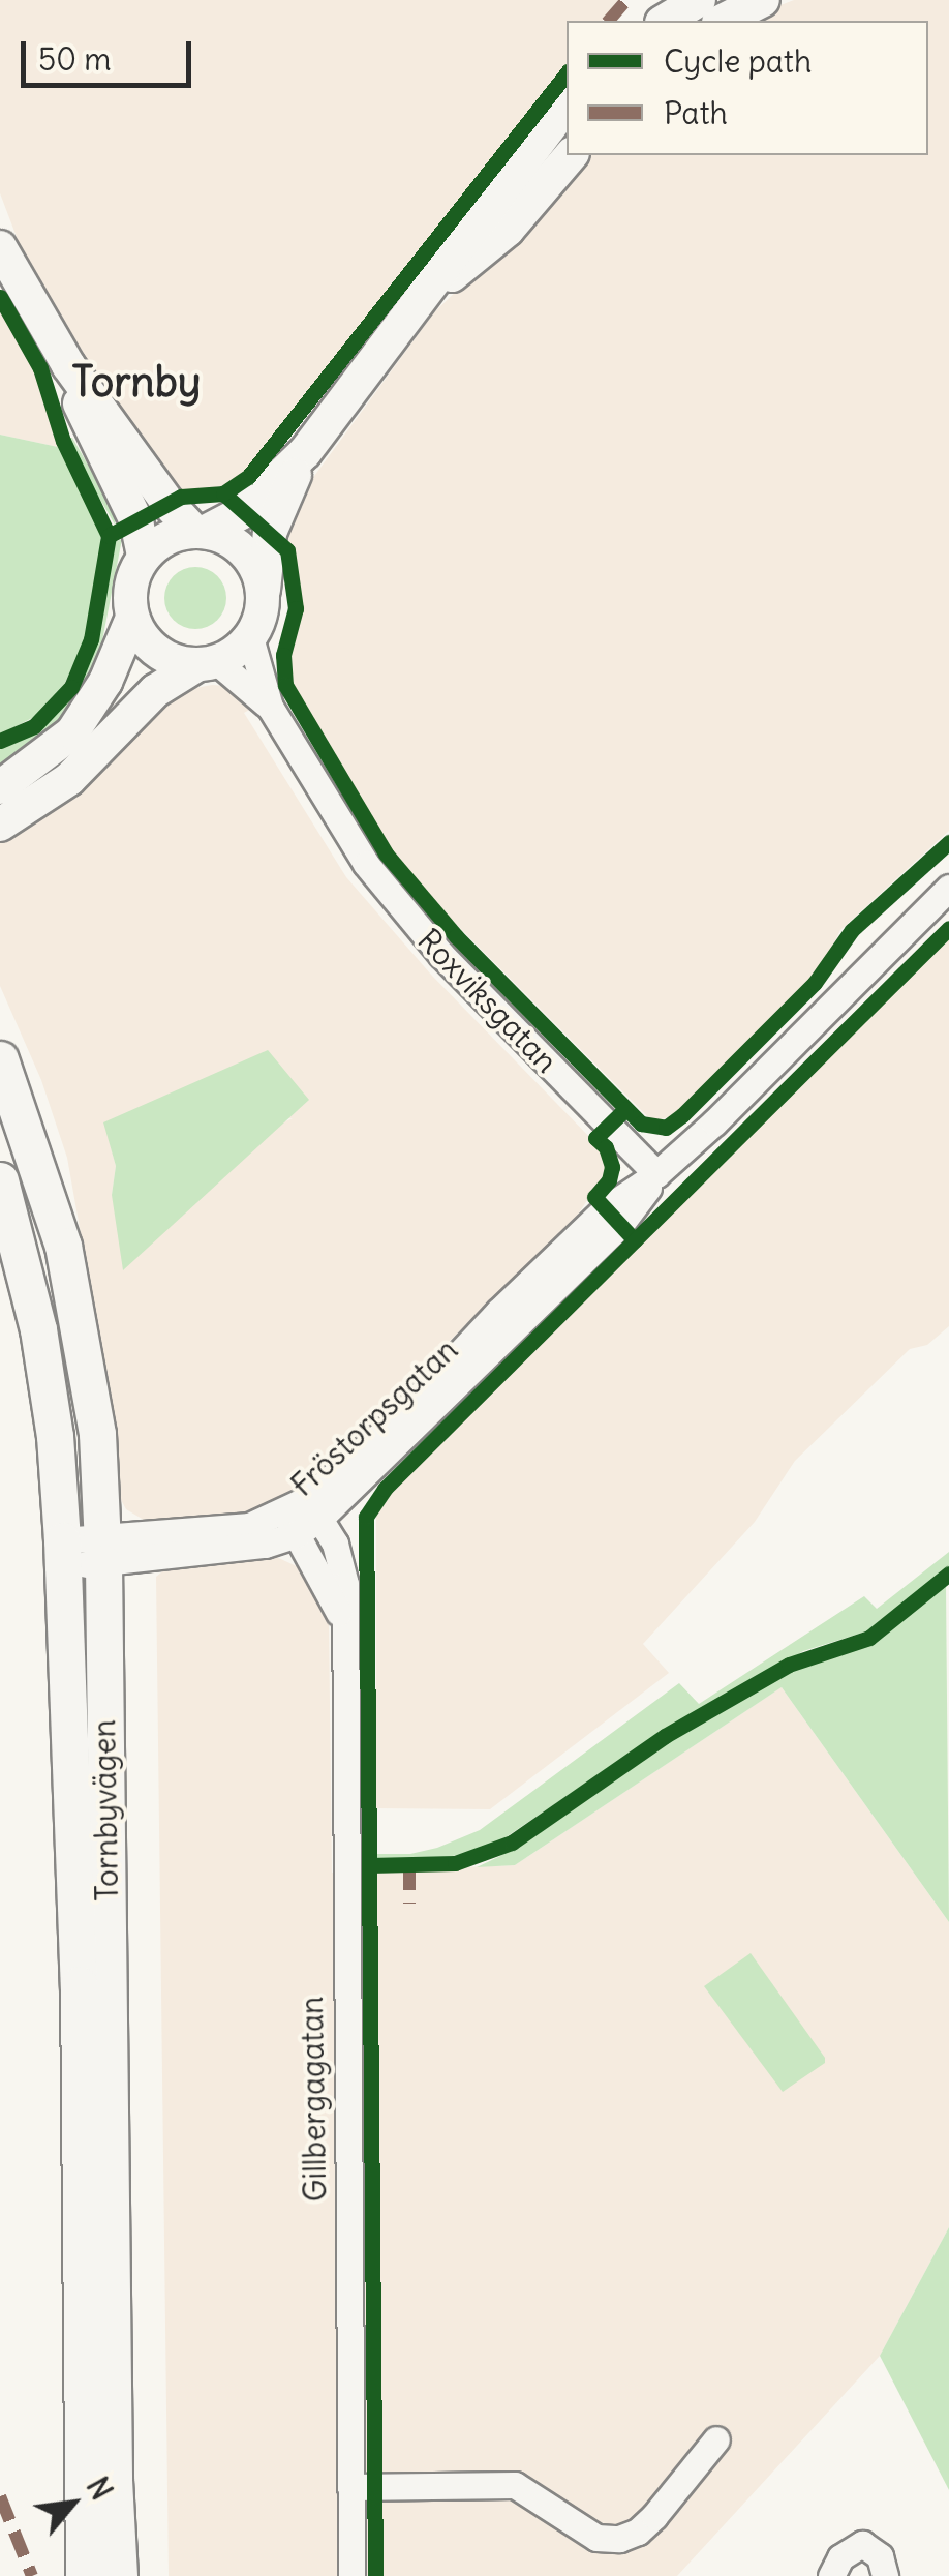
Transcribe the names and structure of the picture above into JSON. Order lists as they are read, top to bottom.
{
  "streets": {
    "main road": ["Tornbyvägen"],
    "street": ["Roxviksgatan", "Fröstorpsgatan", "Gillbergagatan"]
  },
  "crossings": [
    ["Roxviksgatan", "Fröstorpsgatan"],
    ["Fröstorpsgatan", "Tornbyvägen"],
    ["Fröstorpsgatan", "Gillbergagatan"]
  ],
  "districts": ["Tornby"],
  "legend": ["Cycle path", "Path"],
  "scale_bar": "50 m",
  "north": "top right"
}
